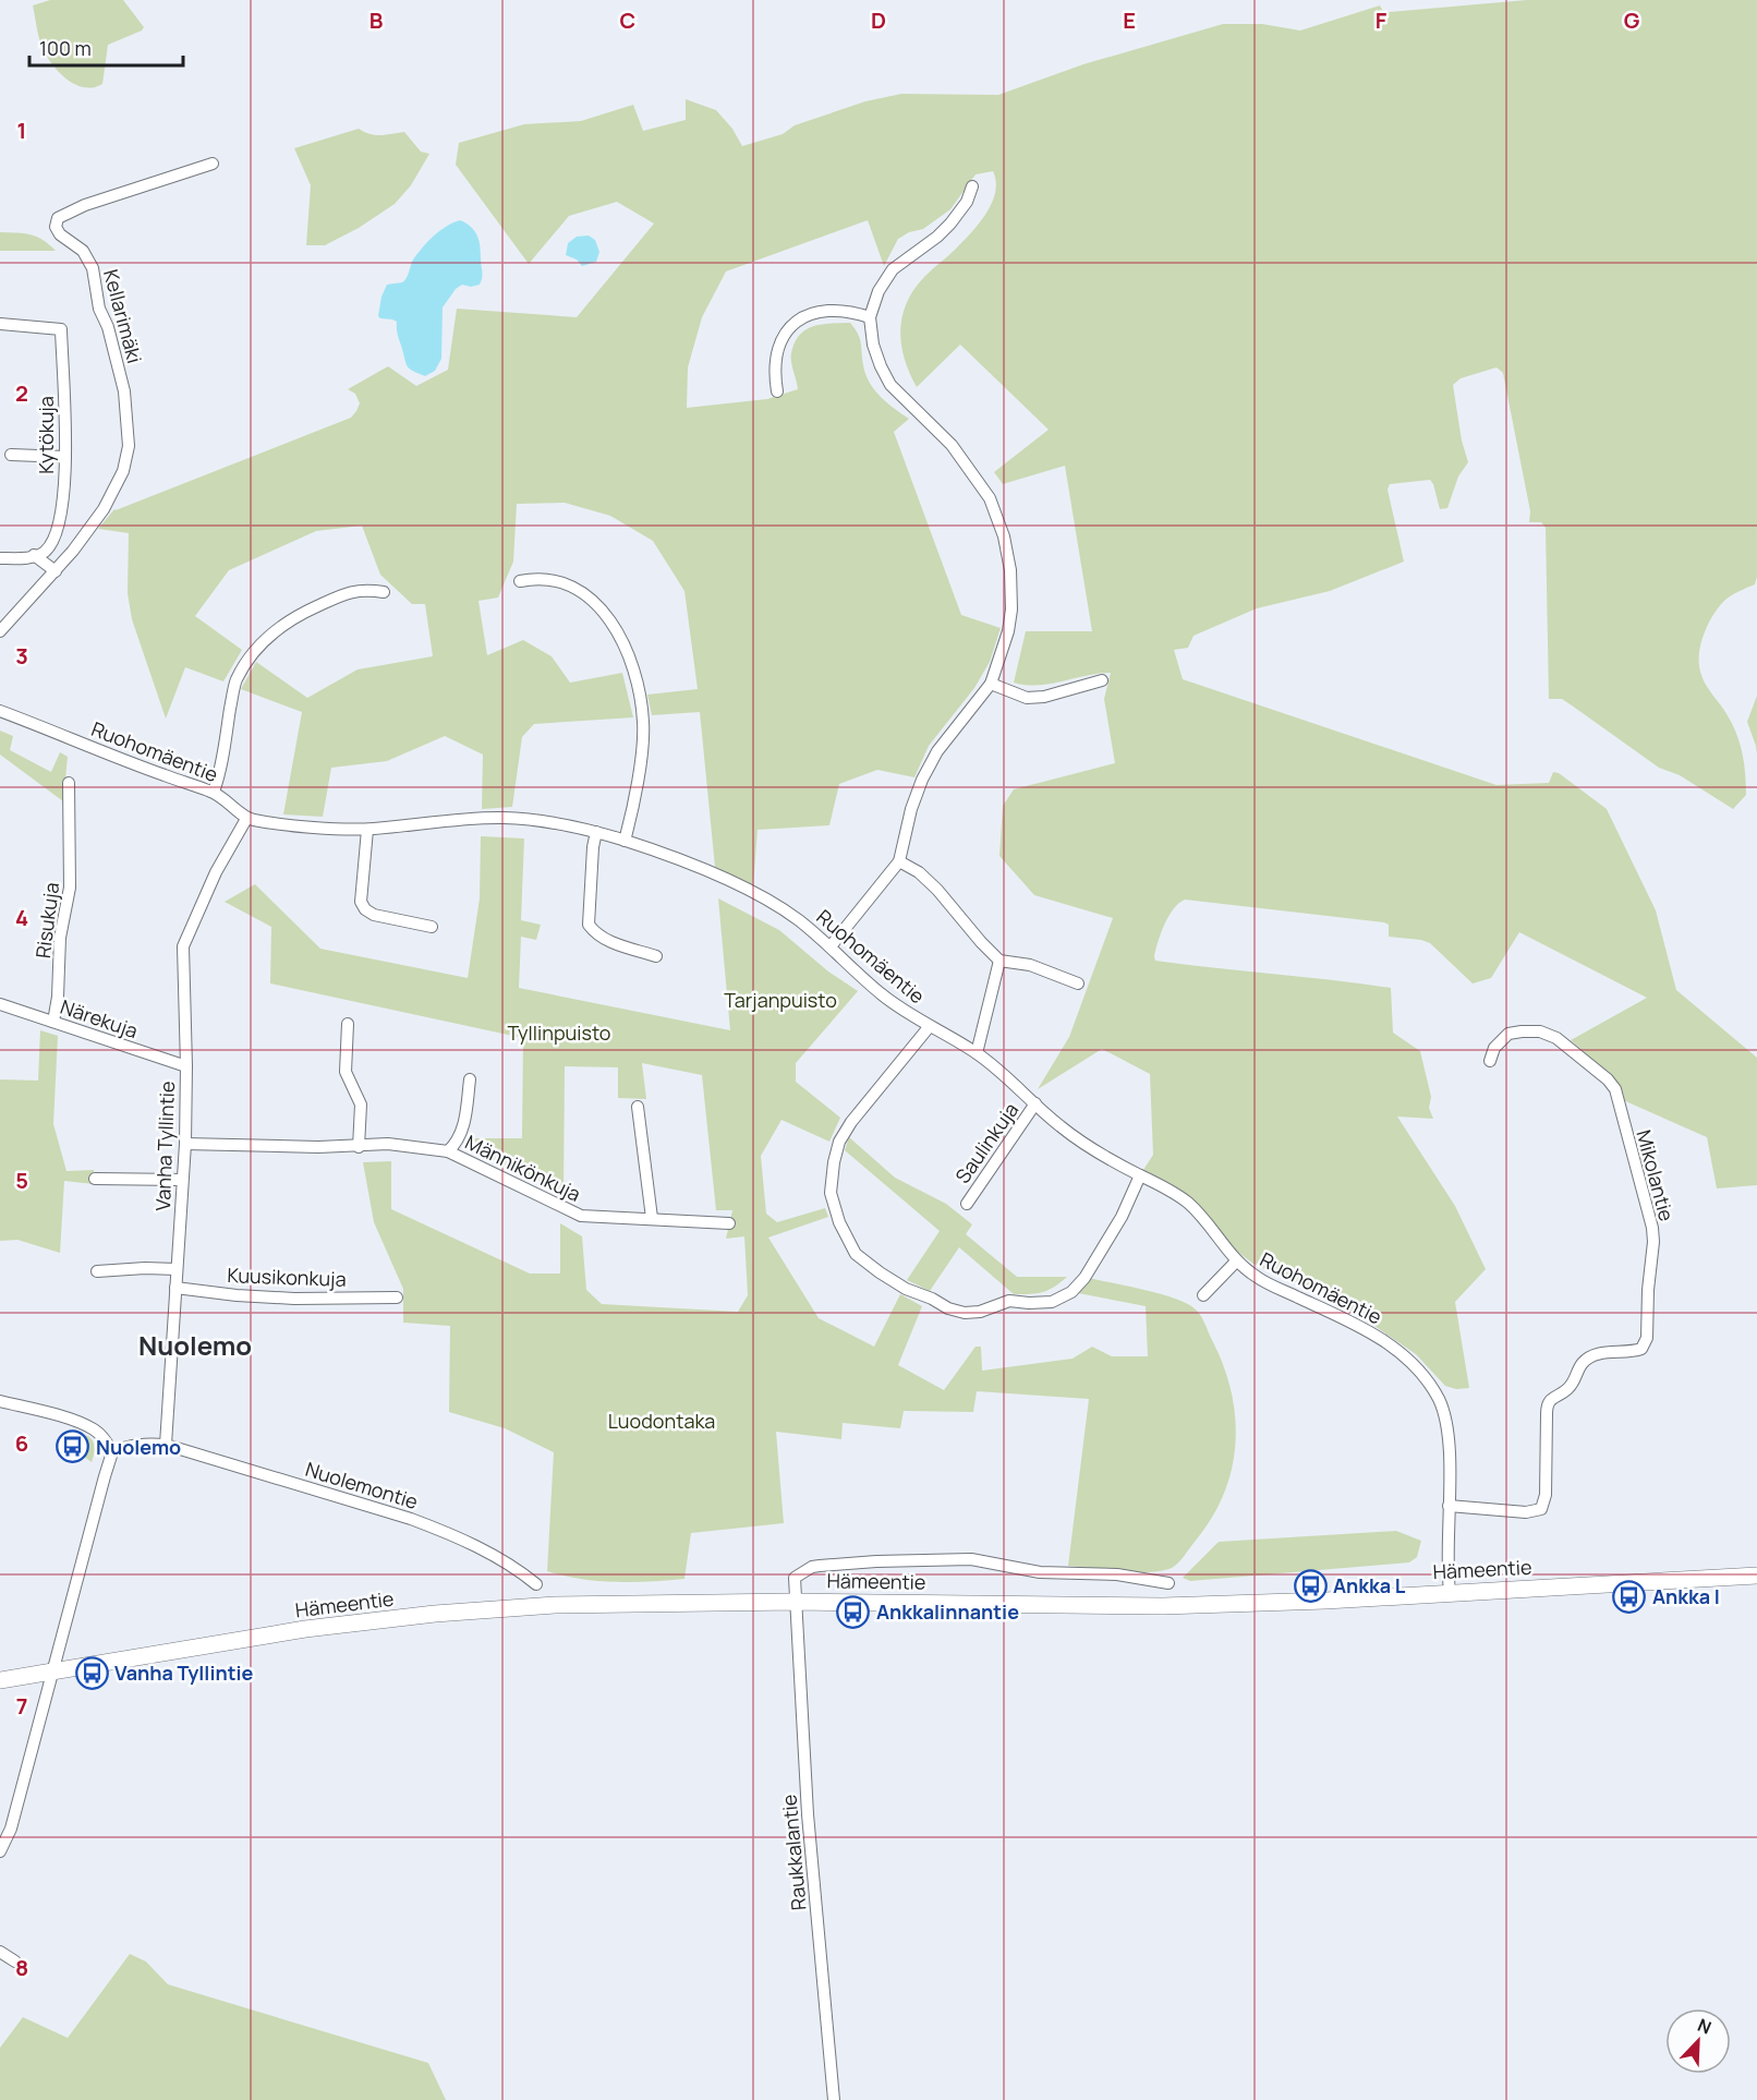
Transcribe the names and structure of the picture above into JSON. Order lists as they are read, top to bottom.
{
  "streets": {
    "highway": ["Hämeentie"],
    "street": [
      "Kellarimäki",
      "Kytökuja",
      "Ruohomäentie",
      "Risukuja",
      "Närekuja",
      "Saulinkuja",
      "Vanha Tyllintie",
      "Männikönkuja",
      "Mikolantie",
      "Kuusikonkuja",
      "Nuolemontie",
      "Raukkalantie"
    ]
  },
  "crossings": [
    ["Ruohomäentie", "Saulinkuja"],
    ["Ruohomäentie", "Vanha Tyllintie"],
    ["Ruohomäentie", "Mikolantie"],
    ["Ruohomäentie", "Hämeentie"],
    ["Risukuja", "Närekuja"],
    ["Närekuja", "Vanha Tyllintie"],
    ["Vanha Tyllintie", "Männikönkuja"],
    ["Vanha Tyllintie", "Kuusikonkuja"],
    ["Vanha Tyllintie", "Nuolemontie"],
    ["Hämeentie", "Raukkalantie"]
  ],
  "districts": ["Nuolemo"],
  "parks": ["Tarjanpuisto", "Tyllinpuisto", "Luodontaka"],
  "places": {
    "bus stop": [
      "Nuolemo",
      "Ankka L",
      "Ankka I",
      "Ankkalinnantie",
      "Vanha Tyllintie"
    ]
  },
  "scale_bar": "100 m",
  "north": "top right",
  "grid": {
    "columns": [
      "B",
      "C",
      "D",
      "E",
      "F",
      "G"
    ],
    "rows": [
      "1",
      "2",
      "3",
      "4",
      "5",
      "6",
      "7",
      "8"
    ]
  }
}
